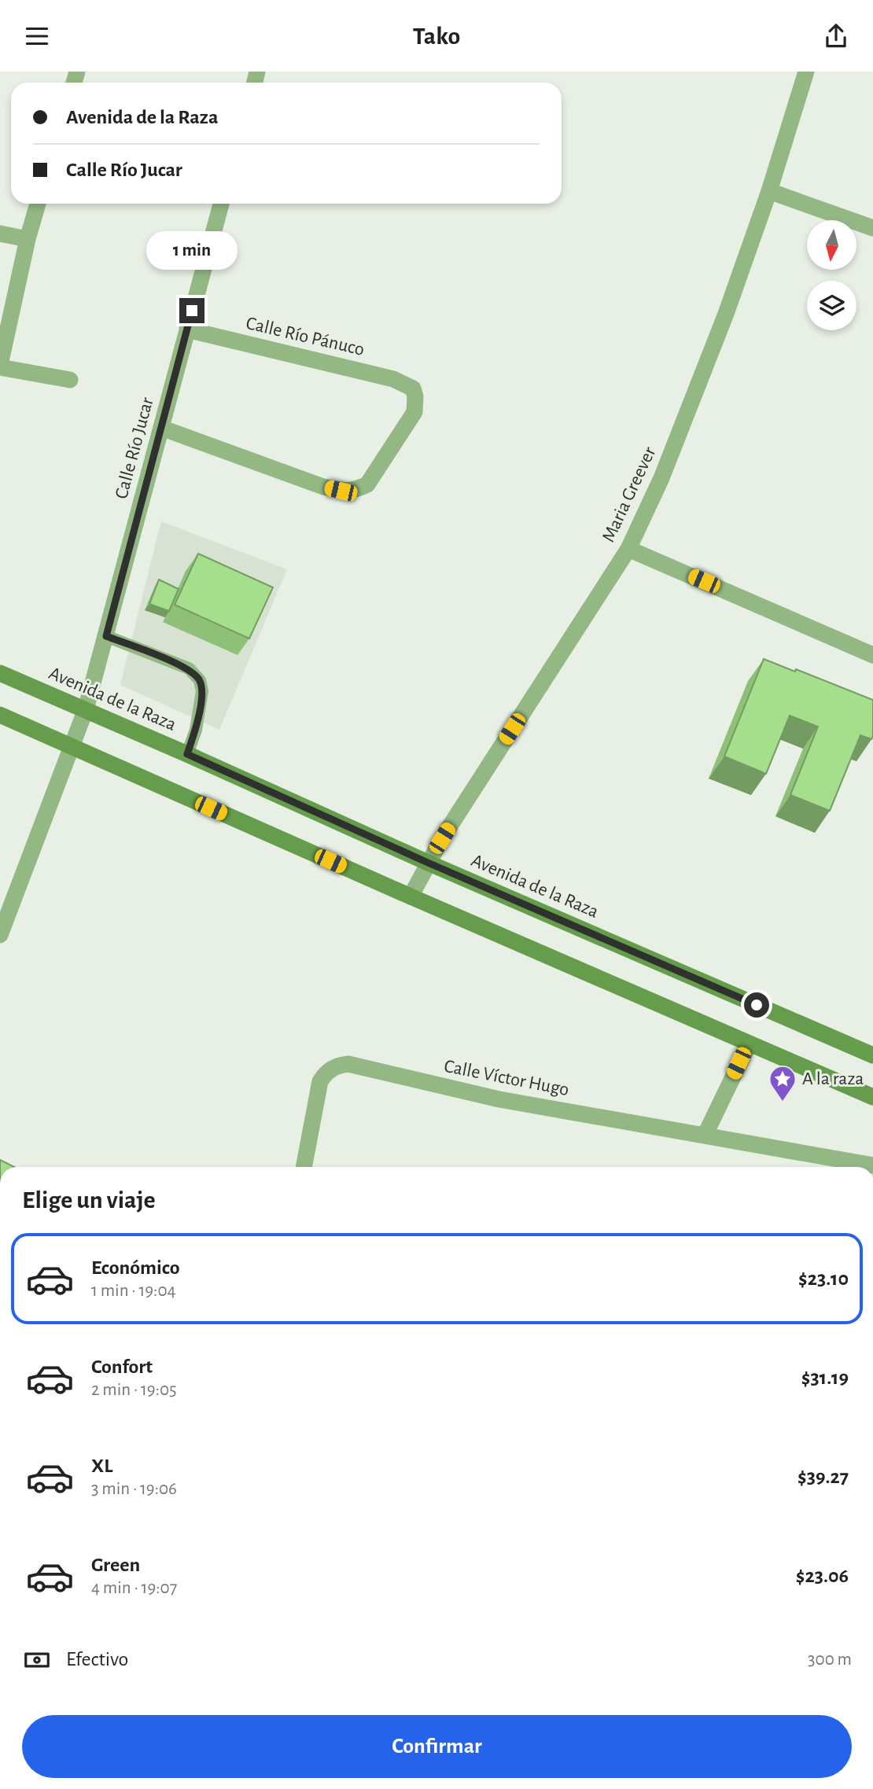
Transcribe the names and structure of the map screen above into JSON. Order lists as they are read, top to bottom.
{
  "streets": {
    "main road": ["Avenida de la Raza"],
    "street": [
      "Calle Río Pánuco",
      "Calle Río Jucar",
      "Maria Greever",
      "Calle Víctor Hugo"
    ]
  },
  "crossings": [
    ["Calle Río Pánuco", "Calle Río Jucar"],
    ["Calle Río Jucar", "Avenida de la Raza"],
    ["Maria Greever", "Avenida de la Raza"]
  ],
  "places": {
    "place": ["A la raza"]
  },
  "north": "bottom",
  "page": {
    "header": "Tako",
    "banner": ["Avenida de la Raza", "Calle Río Jucar"],
    "bubble": "1 min",
    "heading": "Elige un viaje",
    "list": [
      {
        "name": "Económico",
        "note": "1 min · 19:04",
        "value": "$23.10"
      },
      {
        "name": "Confort",
        "note": "2 min · 19:05",
        "value": "$31.19"
      },
      {
        "name": "XL",
        "note": "3 min · 19:06",
        "value": "$39.27"
      },
      {
        "name": "Green",
        "note": "4 min · 19:07",
        "value": "$23.06"
      }
    ],
    "pay": ["Efectivo", "300 m"],
    "buttons": "Confirmar"
  }
}
